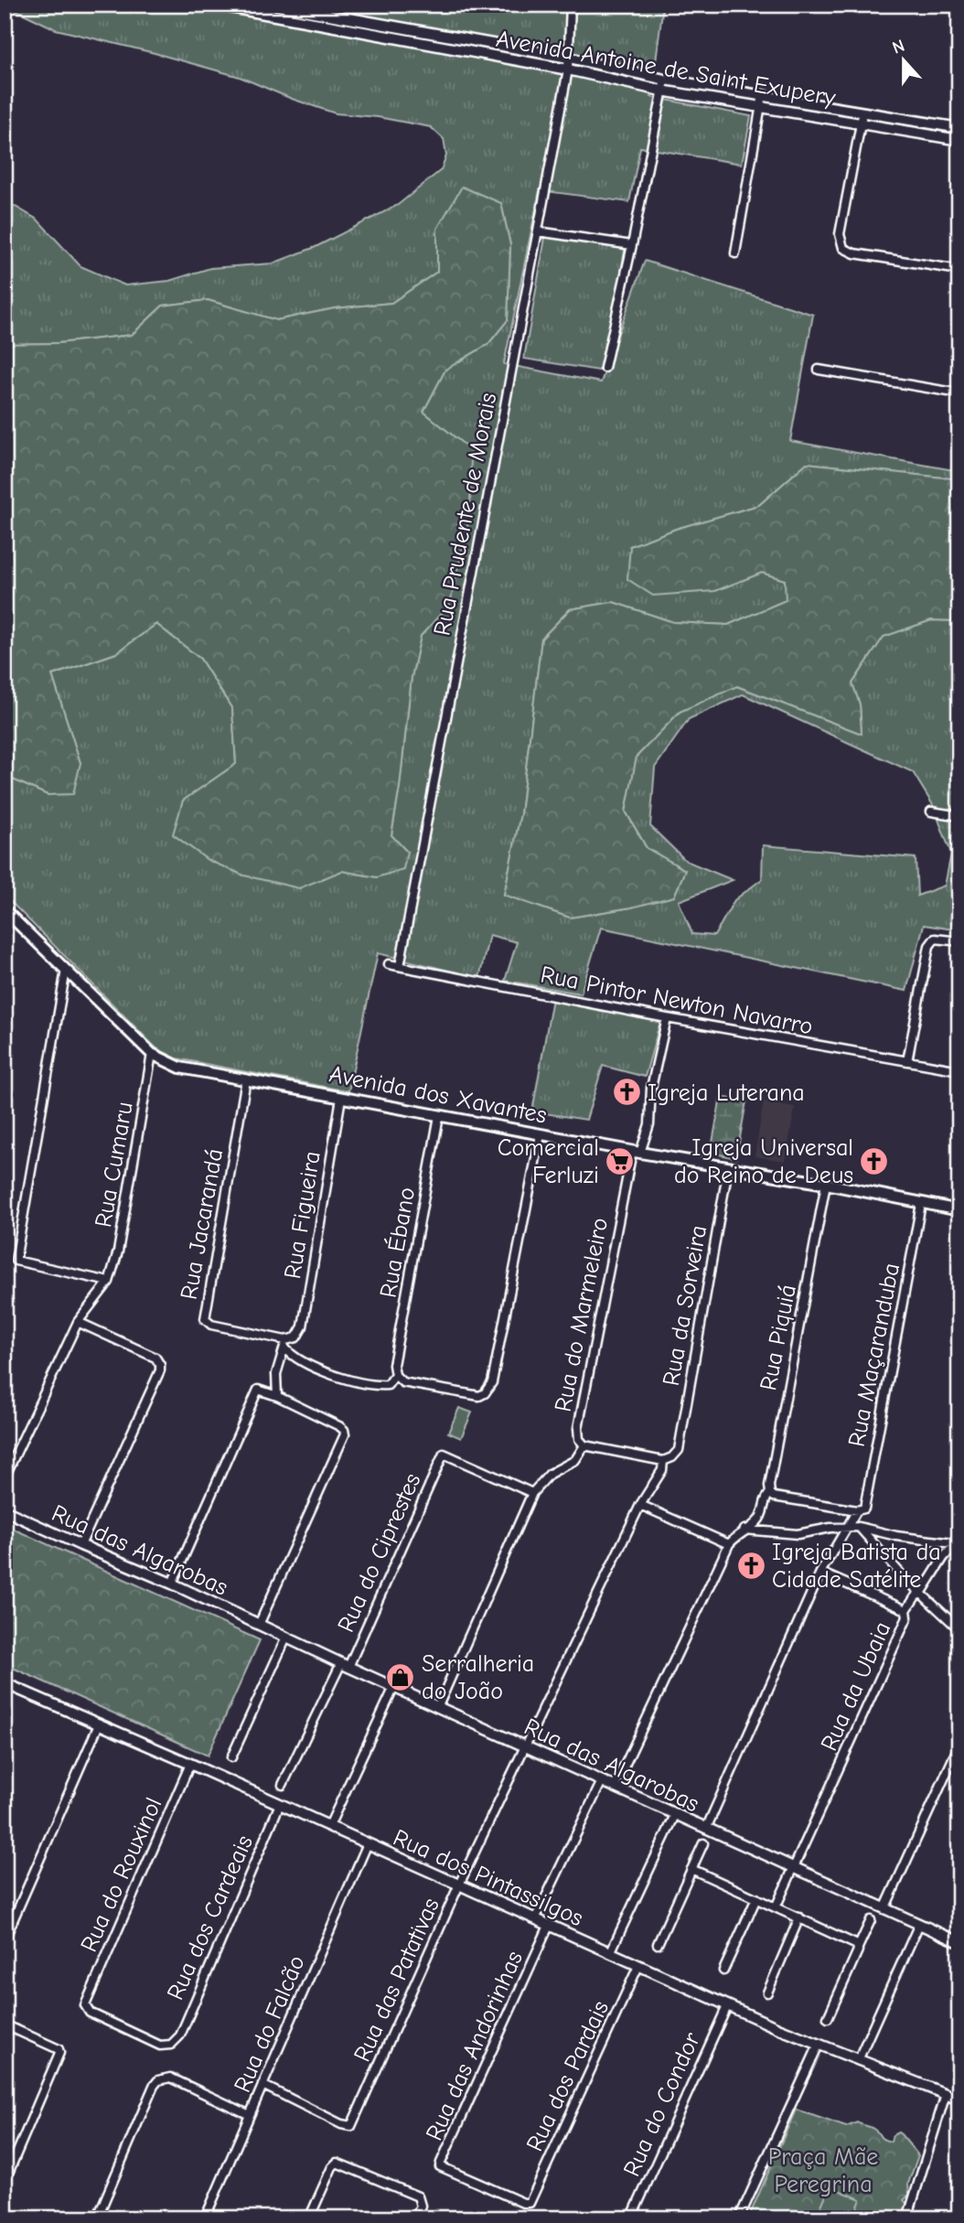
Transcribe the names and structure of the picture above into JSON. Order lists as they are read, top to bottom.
{
  "streets": {
    "main road": ["Avenida dos Xavantes"],
    "street": [
      "Avenida Antoine de Saint Exupery",
      "Rua Prudente de Morais",
      "Rua Pintor Newton Navarro",
      "Rua Cumaru",
      "Rua Figueira",
      "Rua Jacarandá",
      "Rua Ébano",
      "Rua da Sorveira",
      "Rua do Marmeleiro",
      "Rua Piquiá",
      "Rua Maçaranduba",
      "Rua das Algarobas",
      "Rua do Ciprestes",
      "Rua da Ubaia",
      "Rua do Rouxinol",
      "Rua dos Pintassilgos",
      "Rua dos Cardeais",
      "Rua das Patativas",
      "Rua do Falcão",
      "Rua das Andorinhas",
      "Rua dos Pardais",
      "Rua do Condor"
    ]
  },
  "crossings": [
    ["Avenida Antoine de Saint Exupery", "Rua Prudente de Morais"],
    ["Rua Prudente de Morais", "Rua Pintor Newton Navarro"],
    ["Rua Pintor Newton Navarro", "Rua do Marmeleiro"],
    ["Avenida dos Xavantes", "Rua Cumaru"],
    ["Avenida dos Xavantes", "Rua Figueira"],
    ["Avenida dos Xavantes", "Rua Jacarandá"],
    ["Avenida dos Xavantes", "Rua Ébano"],
    ["Avenida dos Xavantes", "Rua da Sorveira"],
    ["Avenida dos Xavantes", "Rua do Marmeleiro"],
    ["Avenida dos Xavantes", "Rua Piquiá"],
    ["Avenida dos Xavantes", "Rua Maçaranduba"],
    ["Rua Figueira", "Rua Jacarandá"],
    ["Rua das Algarobas", "Rua do Ciprestes"],
    ["Rua das Algarobas", "Rua da Ubaia"],
    ["Rua das Algarobas", "Rua das Patativas"],
    ["Rua do Rouxinol", "Rua dos Pintassilgos"],
    ["Rua do Rouxinol", "Rua dos Cardeais"],
    ["Rua dos Pintassilgos", "Rua dos Cardeais"],
    ["Rua dos Pintassilgos", "Rua das Patativas"],
    ["Rua dos Pintassilgos", "Rua do Falcão"],
    ["Rua dos Pintassilgos", "Rua das Andorinhas"],
    ["Rua dos Pintassilgos", "Rua dos Pardais"],
    ["Rua dos Pintassilgos", "Rua do Condor"],
    ["Rua das Patativas", "Rua do Falcão"],
    ["Rua das Andorinhas", "Rua dos Pardais"]
  ],
  "parks": ["Praça Mãe Peregrina"],
  "places": {
    "church": ["Igreja Luterana", "Igreja Universal do Reino de Deus", "Igreja Batista da Cidade Satélite"],
    "supermarket": ["Comercial Ferluzi"],
    "shop": ["Serralheria do João"]
  },
  "north": "top"
}
